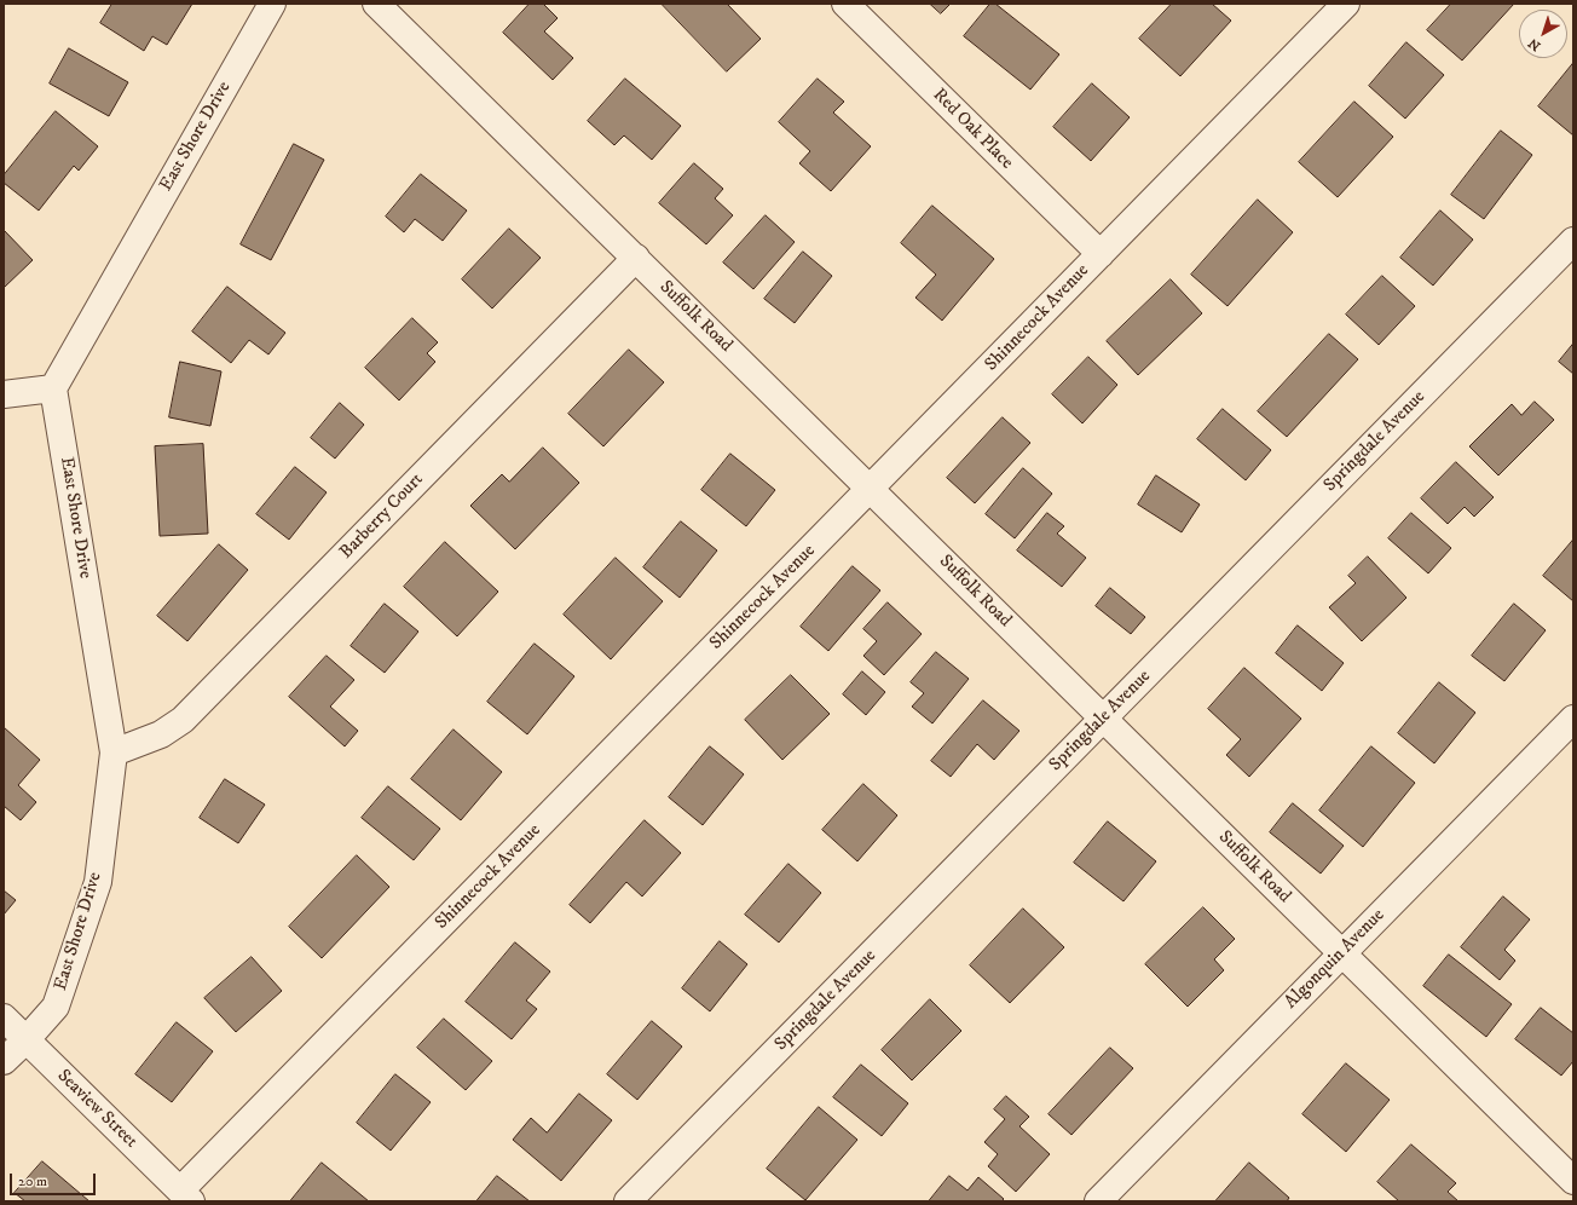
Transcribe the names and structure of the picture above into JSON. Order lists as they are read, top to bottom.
{
  "streets": {
    "street": [
      "Red Oak Place",
      "East Shore Drive",
      "Suffolk Road",
      "Shinnecock Avenue",
      "Springdale Avenue",
      "Barberry Court",
      "Algonquin Avenue",
      "Seaview Street"
    ]
  },
  "crossings": [
    ["Red Oak Place", "Shinnecock Avenue"],
    ["East Shore Drive", "Barberry Court"],
    ["East Shore Drive", "Seaview Street"],
    ["Suffolk Road", "Shinnecock Avenue"],
    ["Suffolk Road", "Springdale Avenue"],
    ["Suffolk Road", "Barberry Court"],
    ["Suffolk Road", "Algonquin Avenue"],
    ["Shinnecock Avenue", "Seaview Street"]
  ],
  "scale_bar": "20 m",
  "north": "bottom left"
}
